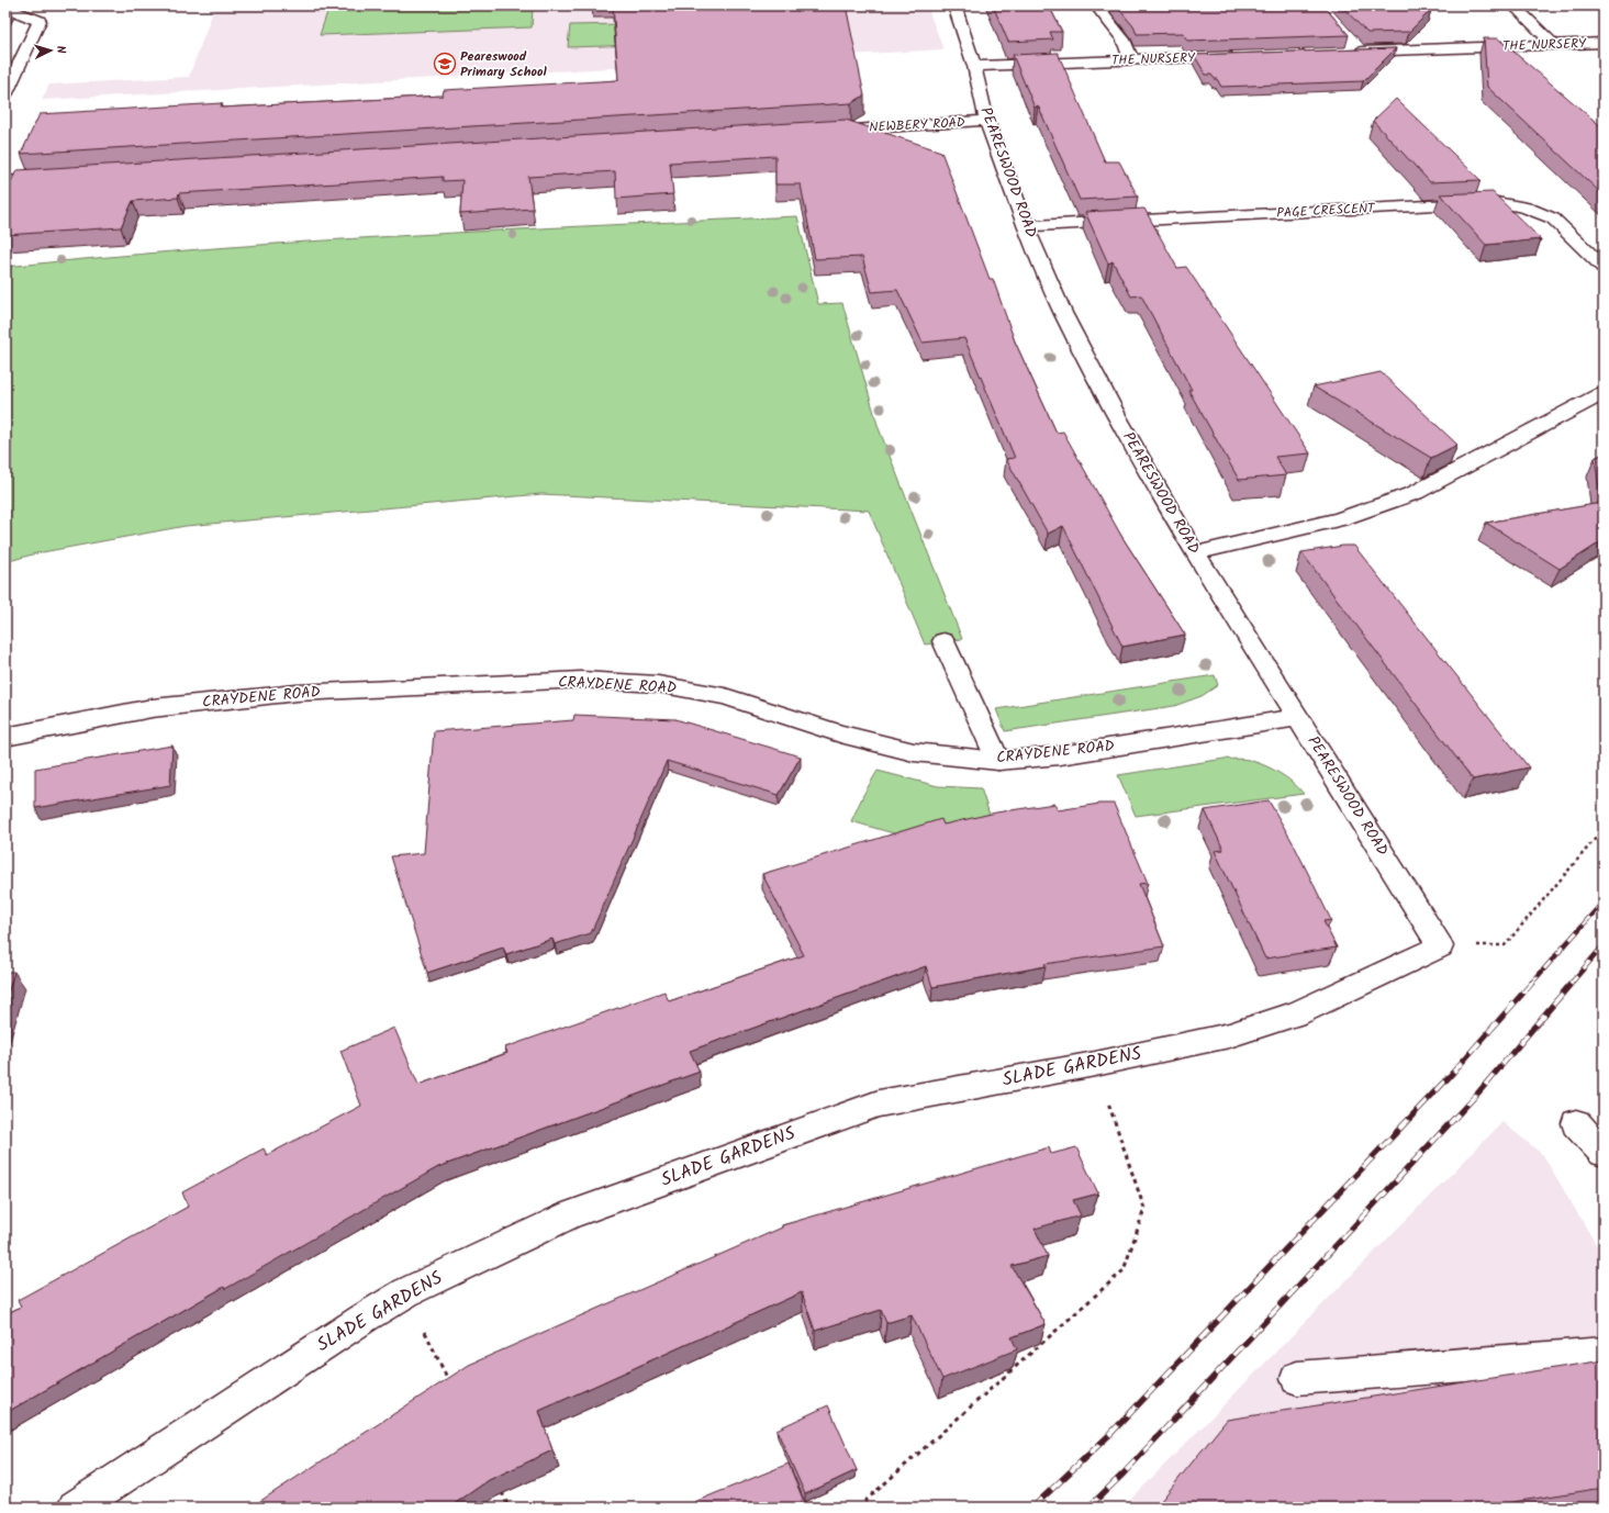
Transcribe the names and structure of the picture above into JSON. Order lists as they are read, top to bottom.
{
  "streets": {
    "street": [
      "THE NURSERY",
      "NEWBERY ROAD",
      "PEARESWOOD ROAD",
      "PAGE CRESCENT",
      "CRAYDENE ROAD",
      "SLADE GARDENS"
    ]
  },
  "crossings": [
    ["THE NURSERY", "PEARESWOOD ROAD"],
    ["NEWBERY ROAD", "PEARESWOOD ROAD"],
    ["PEARESWOOD ROAD", "PAGE CRESCENT"],
    ["PEARESWOOD ROAD", "CRAYDENE ROAD"],
    ["PEARESWOOD ROAD", "SLADE GARDENS"]
  ],
  "places": {
    "school or university": ["Peareswood Primary School"]
  },
  "north": "right"
}
